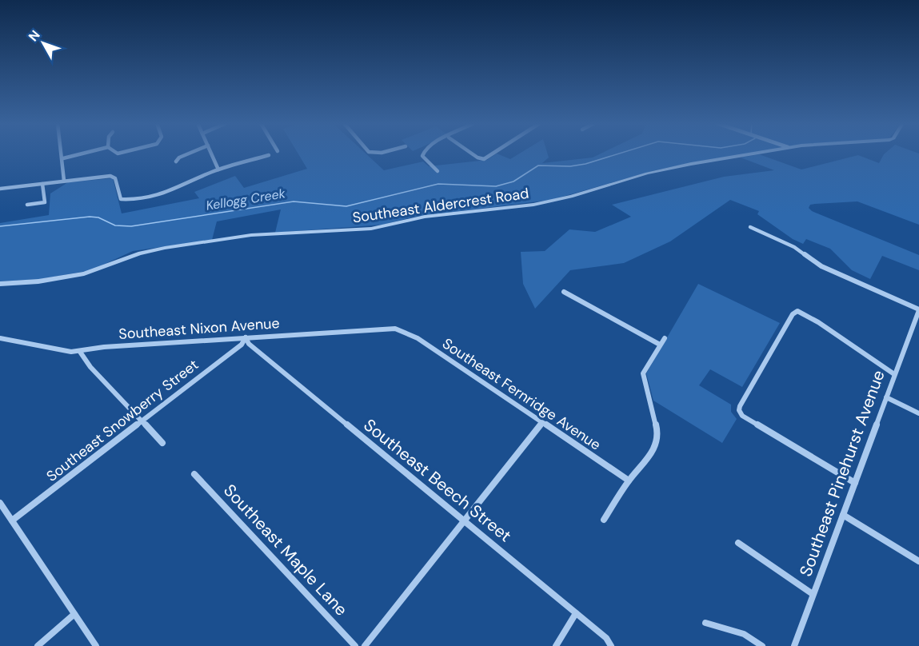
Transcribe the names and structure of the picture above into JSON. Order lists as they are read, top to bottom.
{
  "streets": {
    "street": [
      "Southeast Aldercrest Road",
      "Southeast Nixon Avenue",
      "Southeast Fernridge Avenue",
      "Southeast Snowberry Street",
      "Southeast Pinehurst Avenue",
      "Southeast Beech Street",
      "Southeast Maple Lane"
    ]
  },
  "crossings": [
    ["Southeast Nixon Avenue", "Southeast Fernridge Avenue"],
    ["Southeast Nixon Avenue", "Southeast Snowberry Street"],
    ["Southeast Nixon Avenue", "Southeast Beech Street"],
    ["Southeast Snowberry Street", "Southeast Beech Street"]
  ],
  "water": ["Kellogg Creek"],
  "north": "top left"
}
